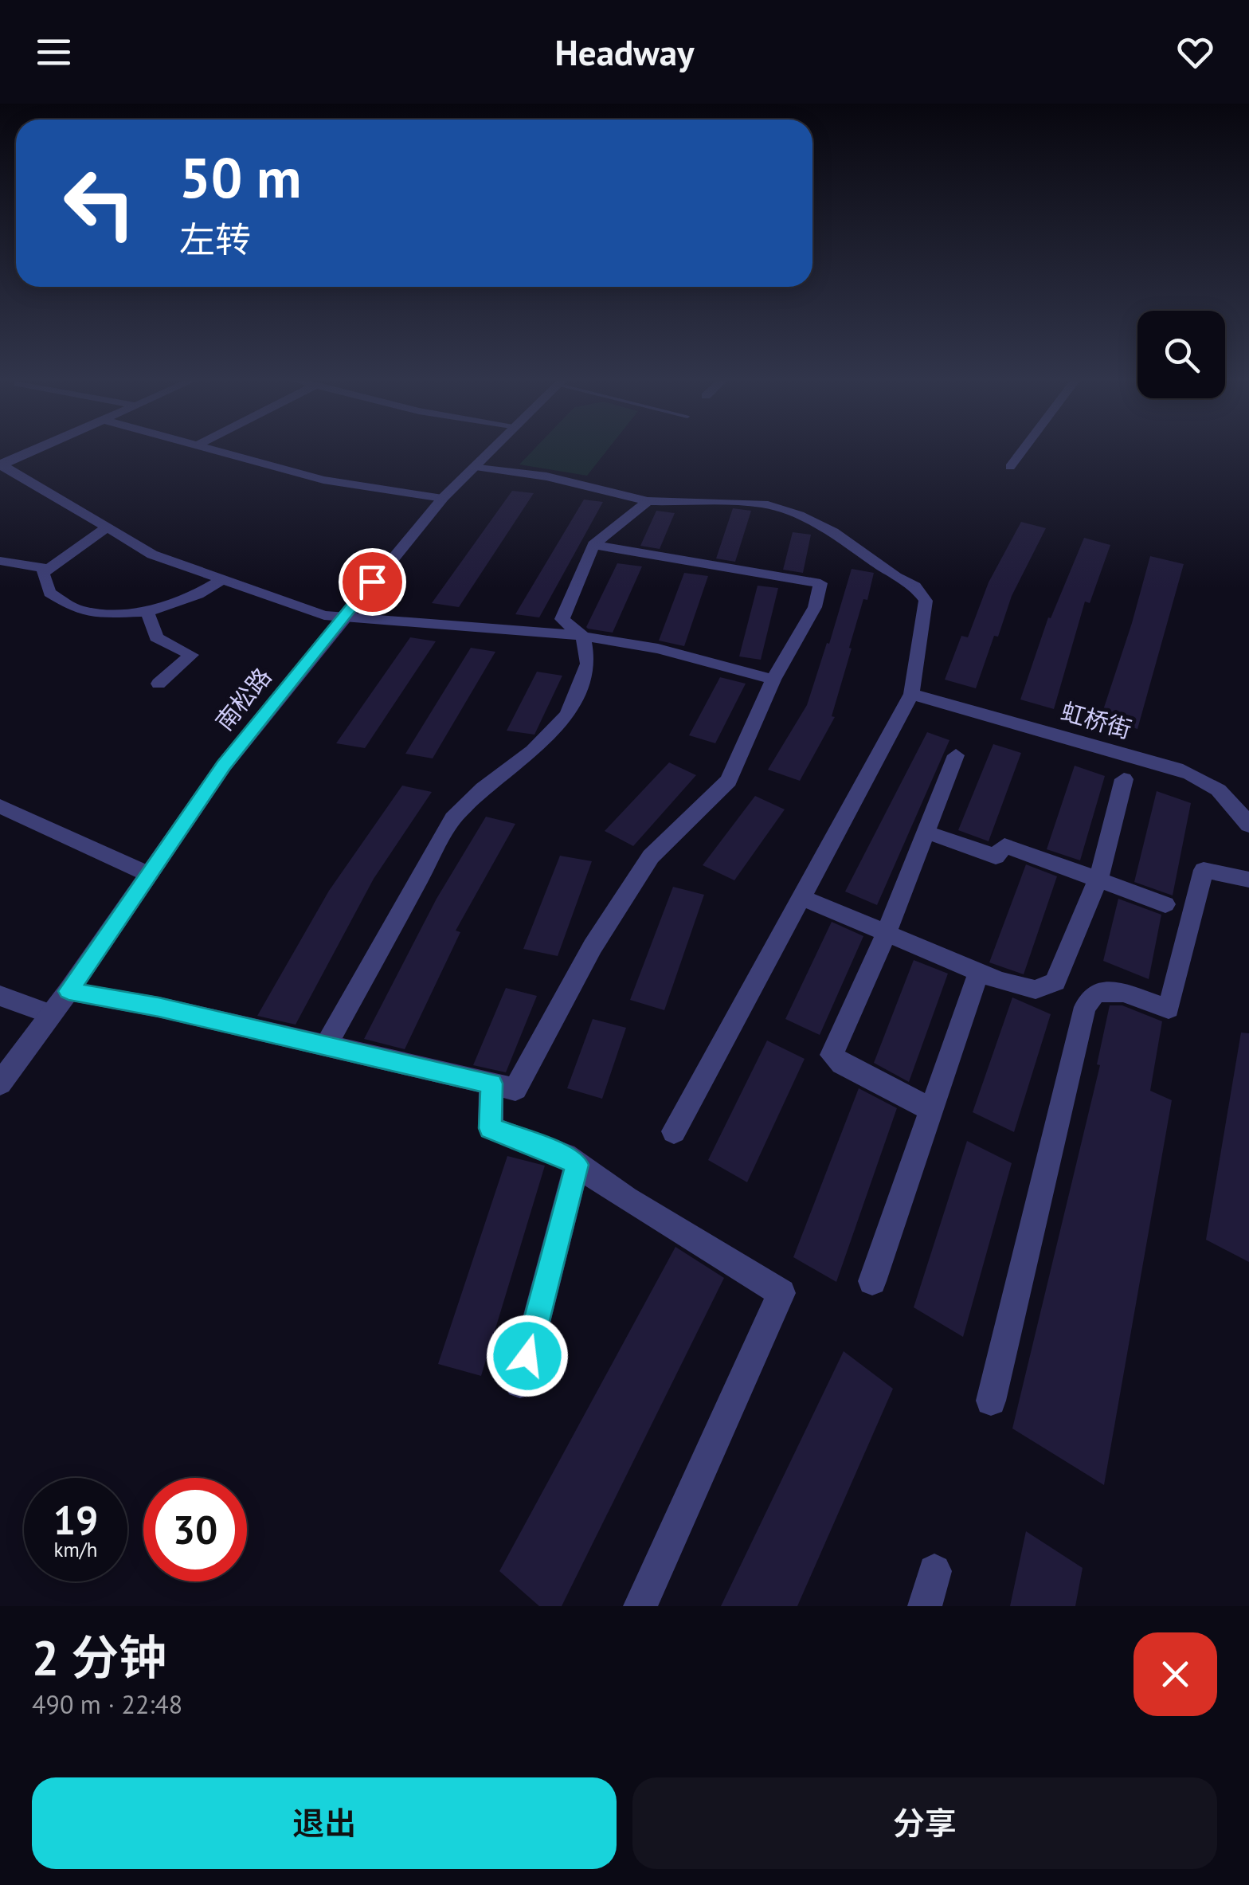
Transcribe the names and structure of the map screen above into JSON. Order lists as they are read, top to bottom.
{
  "streets": {
    "street": ["南松路", "虹桥街"]
  },
  "page": {
    "header": "Headway",
    "turn": ["50 m", "左转"],
    "speed": "19 km/h",
    "limit": "30",
    "heading": ["2 分钟", "490 m · 22:48"],
    "buttons": ["退出", "分享"]
  }
}
